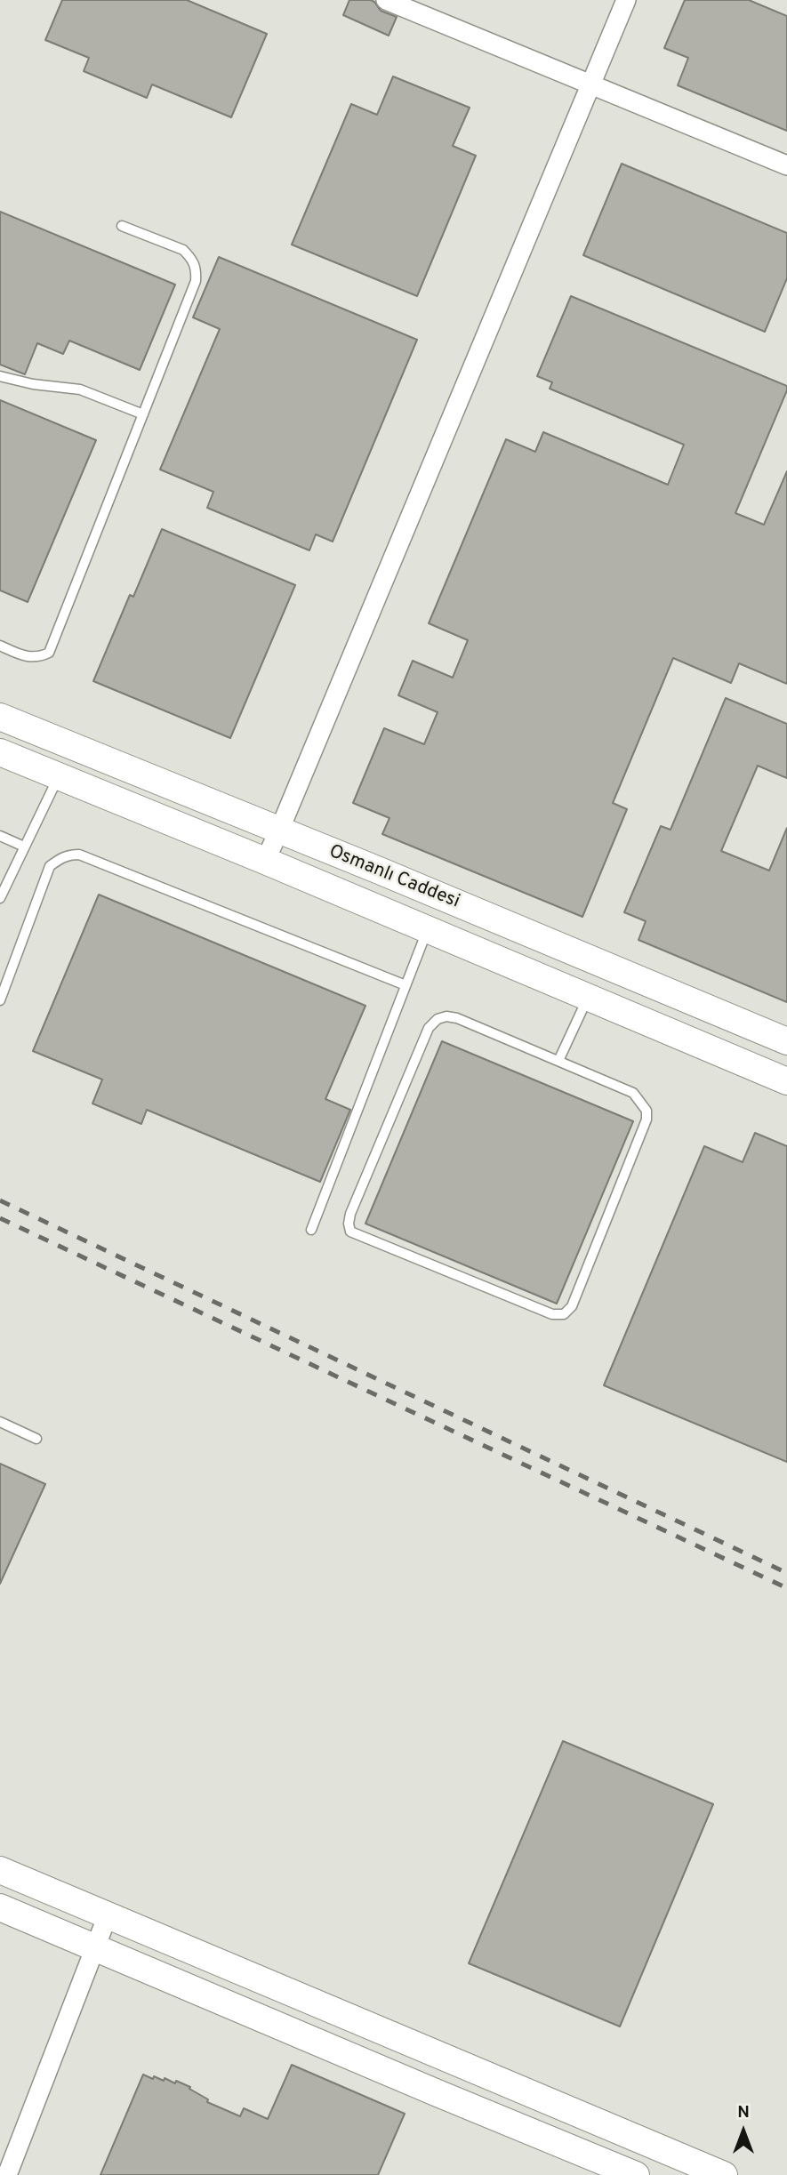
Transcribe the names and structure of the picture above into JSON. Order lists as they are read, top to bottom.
{
  "streets": {
    "street": ["Osmanlı Caddesi"]
  },
  "north": "top"
}
